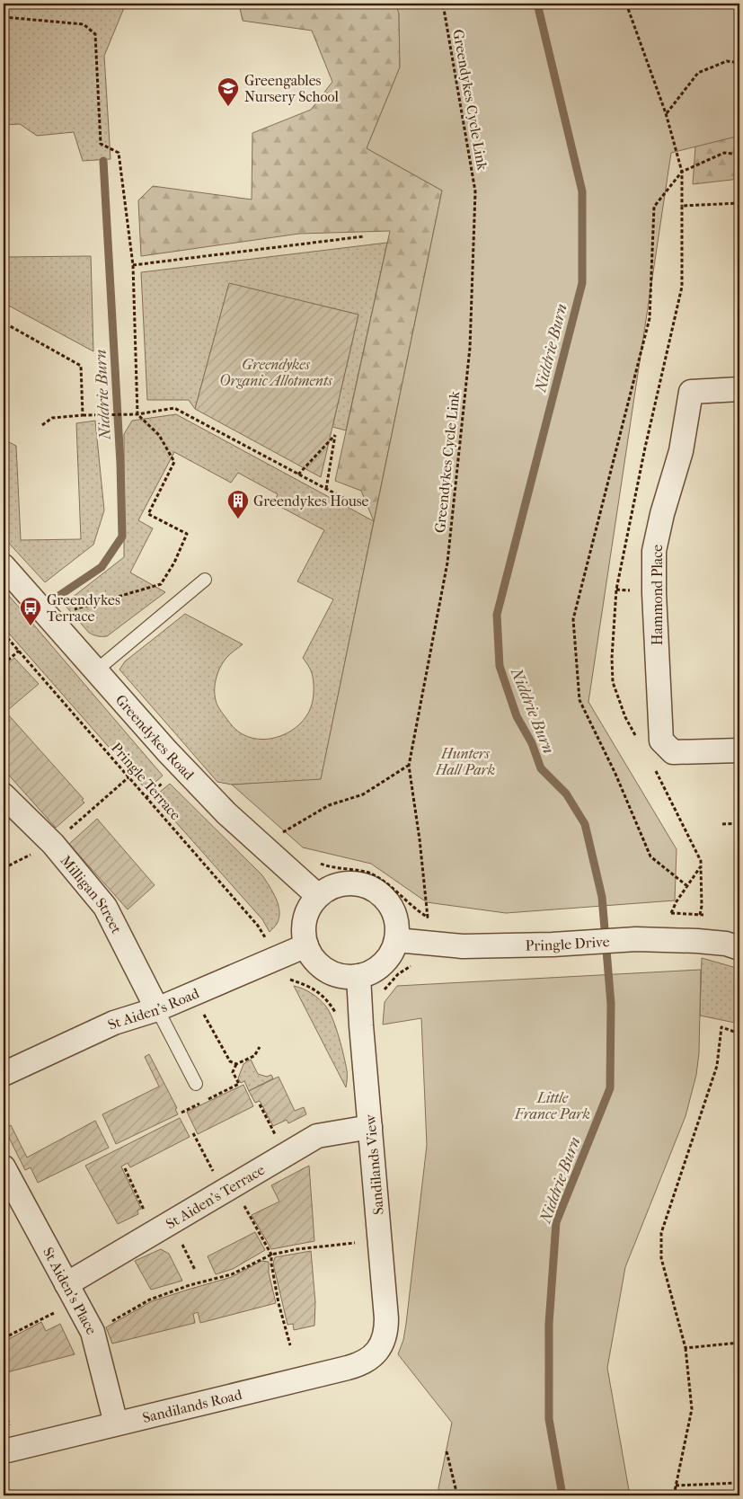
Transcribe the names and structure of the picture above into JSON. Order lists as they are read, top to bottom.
{
  "streets": {
    "street": [
      "Hammond Place",
      "Greendykes Road",
      "Milligan Street",
      "Pringle Drive",
      "St Aiden's Road",
      "Sandilands View",
      "St Aiden's Terrace",
      "St Aiden's Place",
      "Sandilands Road"
    ],
    "path": ["Greendykes Cycle Link", "Pringle Terrace"]
  },
  "crossings": [
    ["Greendykes Road", "Pringle Drive"],
    ["Greendykes Road", "St Aiden's Road"],
    ["Greendykes Road", "Sandilands View"],
    ["Milligan Street", "St Aiden's Road"],
    ["Pringle Drive", "St Aiden's Road"],
    ["Pringle Drive", "Sandilands View"],
    ["St Aiden's Road", "Sandilands View"],
    ["Sandilands View", "St Aiden's Terrace"],
    ["Sandilands View", "Sandilands Road"],
    ["St Aiden's Terrace", "St Aiden's Place"],
    ["St Aiden's Place", "Sandilands Road"]
  ],
  "water": ["Niddrie Burn"],
  "parks": ["Greendykes Organic Allotments", "Hunters Hall Park", "Little France Park"],
  "places": {
    "school or university": ["Greengables Nursery School"],
    "building": ["Greendykes House"],
    "bus stop": ["Greendykes Terrace"]
  }
}
